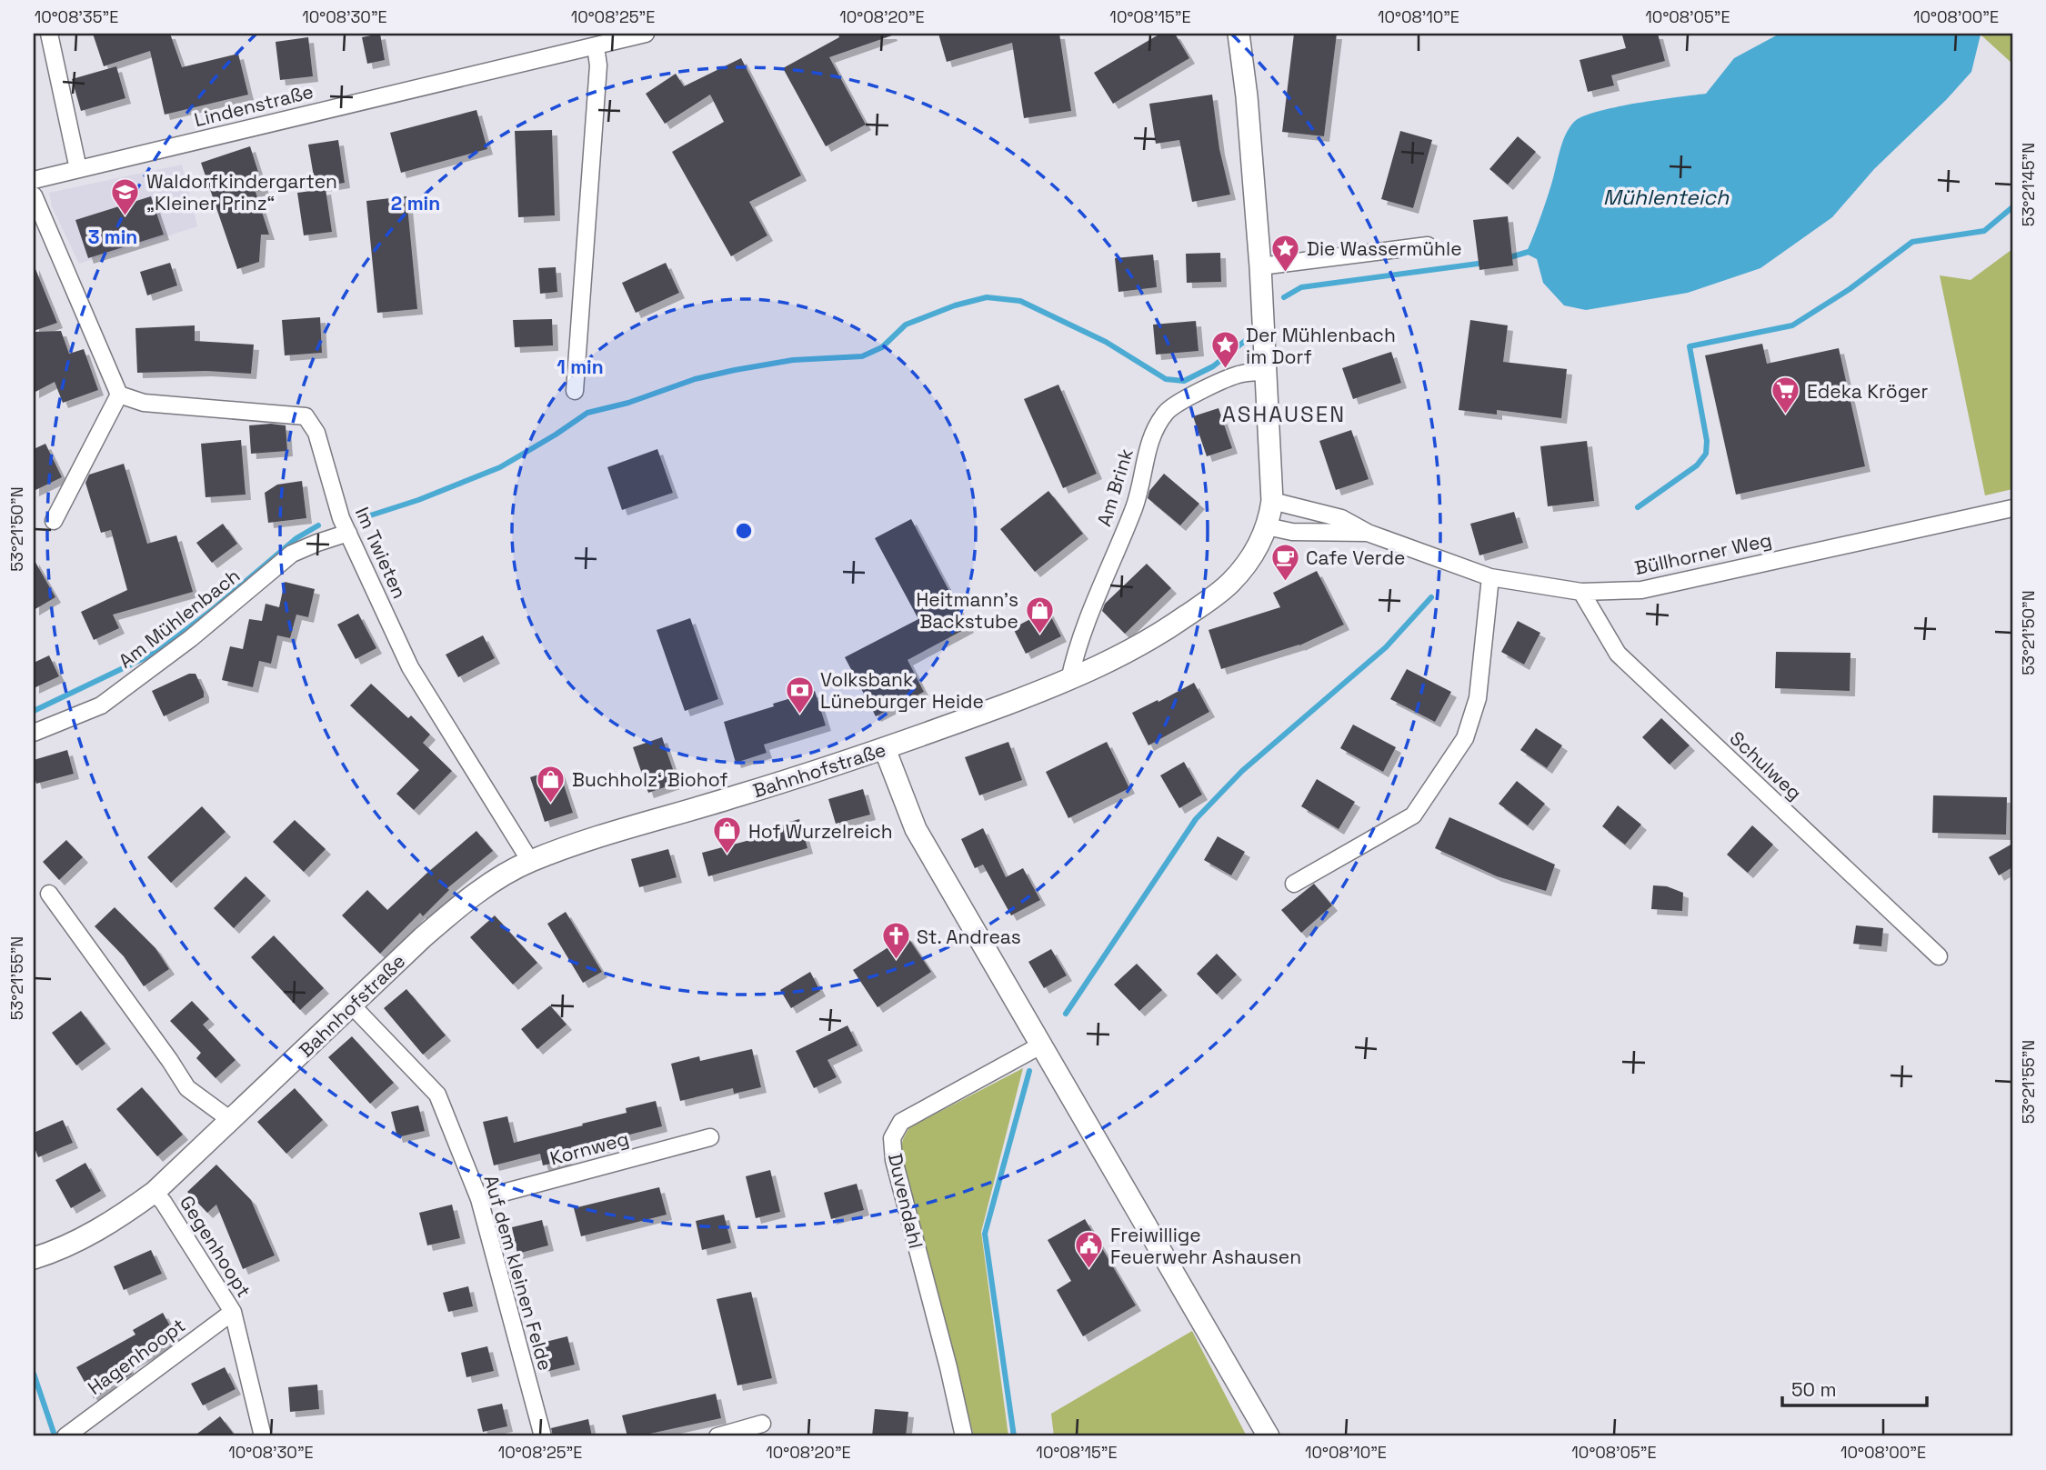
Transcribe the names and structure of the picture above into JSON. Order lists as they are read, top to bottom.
{
  "streets": {
    "street": [
      "Lindenstraße",
      "Am Brink",
      "Im Twieten",
      "Büllhorner Weg",
      "Am Mühlenbach",
      "Schulweg",
      "Bahnhofstraße",
      "Kornweg",
      "Duvendahl",
      "Gegenhoopt",
      "Auf dem kleinen Felde",
      "Hagenhoopt"
    ]
  },
  "crossings": [
    ["Am Brink", "Bahnhofstraße"],
    ["Im Twieten", "Am Mühlenbach"],
    ["Im Twieten", "Bahnhofstraße"],
    ["Büllhorner Weg", "Schulweg"],
    ["Büllhorner Weg", "Bahnhofstraße"],
    ["Bahnhofstraße", "Gegenhoopt"],
    ["Bahnhofstraße", "Auf dem kleinen Felde"],
    ["Kornweg", "Auf dem kleinen Felde"],
    ["Gegenhoopt", "Hagenhoopt"]
  ],
  "districts": ["ASHAUSEN"],
  "water": ["Mühlenteich"],
  "places": {
    "school or university": ["Waldorfkindergarten „Kleiner Prinz“"],
    "place": ["Die Wassermühle", "Der Mühlenbach im Dorf"],
    "supermarket": ["Edeka Kröger"],
    "cafe": ["Cafe Verde"],
    "shop": ["Heitmann's Backstube", "Buchholz‘ Biohof", "Hof Wurzelreich"],
    "bank": ["Volksbank Lüneburger Heide"],
    "church": ["St. Andreas"],
    "public building": ["Freiwillige Feuerwehr Ashausen"]
  },
  "scale_bar": "50 m",
  "coordinates": [
    "10°08'35\"E",
    "10°08'30\"E",
    "10°08'25\"E",
    "10°08'20\"E",
    "10°08'15\"E",
    "10°08'10\"E",
    "10°08'05\"E",
    "10°08'00\"E",
    "53°21'45\"N",
    "53°21'50\"N",
    "53°21'55\"N"
  ],
  "rings": ["2 min", "3 min", "1 min"]
}
